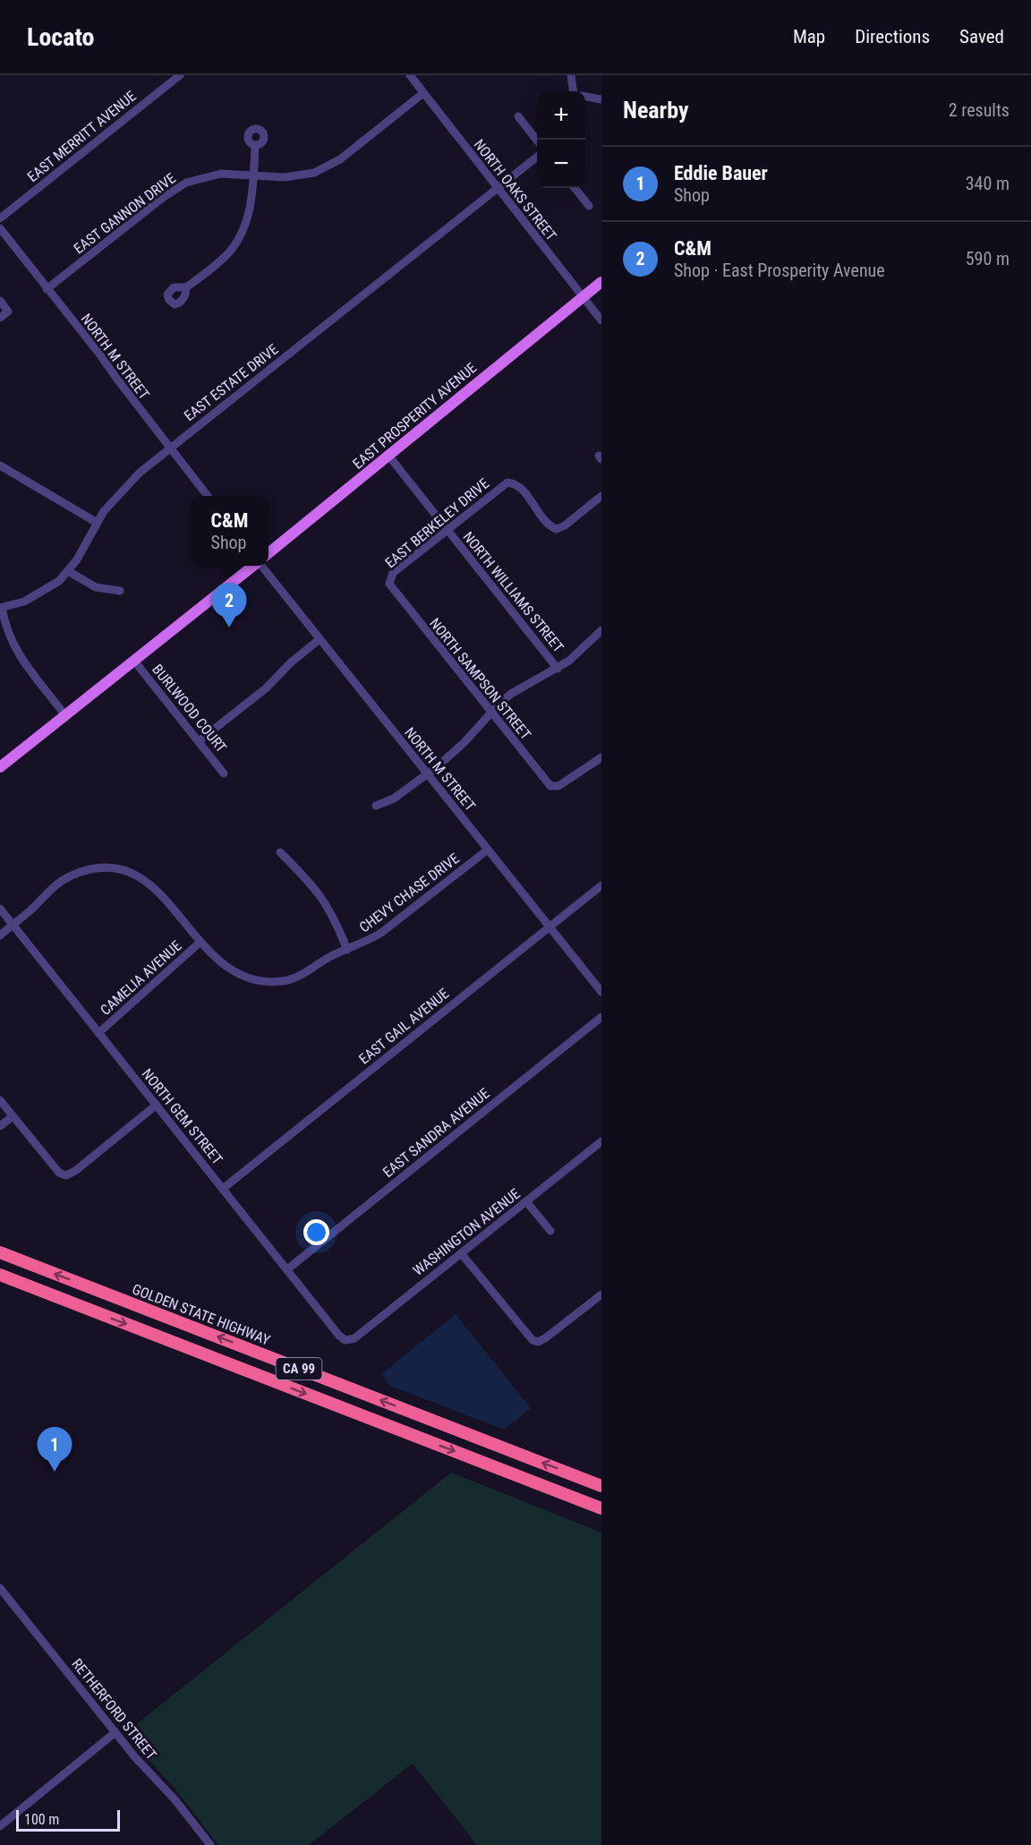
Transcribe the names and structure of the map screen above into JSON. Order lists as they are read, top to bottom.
{
  "streets": {
    "highway": ["GOLDEN STATE HIGHWAY", "CA 99"],
    "main road": ["EAST PROSPERITY AVENUE"],
    "street": [
      "EAST MERRITT AVENUE",
      "NORTH OAKS STREET",
      "EAST GANNON DRIVE",
      "NORTH M STREET",
      "EAST ESTATE DRIVE",
      "EAST BERKELEY DRIVE",
      "NORTH WILLIAMS STREET",
      "NORTH SAMPSON STREET",
      "BURLWOOD COURT",
      "CHEVY CHASE DRIVE",
      "CAMELIA AVENUE",
      "EAST GAIL AVENUE",
      "NORTH GEM STREET",
      "EAST SANDRA AVENUE",
      "WASHINGTON AVENUE",
      "RETHERFORD STREET"
    ]
  },
  "crossings": [
    ["NORTH OAKS STREET", "EAST GANNON DRIVE"],
    ["NORTH OAKS STREET", "EAST ESTATE DRIVE"],
    ["NORTH OAKS STREET", "EAST PROSPERITY AVENUE"],
    ["EAST GANNON DRIVE", "NORTH M STREET"],
    ["NORTH M STREET", "EAST ESTATE DRIVE"],
    ["NORTH M STREET", "CHEVY CHASE DRIVE"],
    ["NORTH M STREET", "EAST GAIL AVENUE"],
    ["EAST PROSPERITY AVENUE", "NORTH WILLIAMS STREET"],
    ["EAST BERKELEY DRIVE", "NORTH WILLIAMS STREET"],
    ["EAST BERKELEY DRIVE", "NORTH SAMPSON STREET"],
    ["CHEVY CHASE DRIVE", "CAMELIA AVENUE"],
    ["CHEVY CHASE DRIVE", "NORTH GEM STREET"],
    ["CAMELIA AVENUE", "NORTH GEM STREET"],
    ["EAST GAIL AVENUE", "NORTH GEM STREET"],
    ["NORTH GEM STREET", "EAST SANDRA AVENUE"],
    ["NORTH GEM STREET", "WASHINGTON AVENUE"]
  ],
  "scale_bar": "100 m",
  "page": {
    "header": "Locato",
    "nav": ["Map", "Directions", "Saved"],
    "heading": ["Nearby", "2 results"],
    "map_buttons": ["+", "−"],
    "list": [
      {
        "mark": "1",
        "name": "Eddie Bauer",
        "note": "Shop",
        "value": "340 m"
      },
      {
        "mark": "2",
        "name": "C&M",
        "note": "Shop · East Prosperity Avenue",
        "value": "590 m"
      }
    ],
    "popup": ["C&M", "Shop"],
    "pins": ["2", "1"],
    "scale": "100 m"
  }
}
